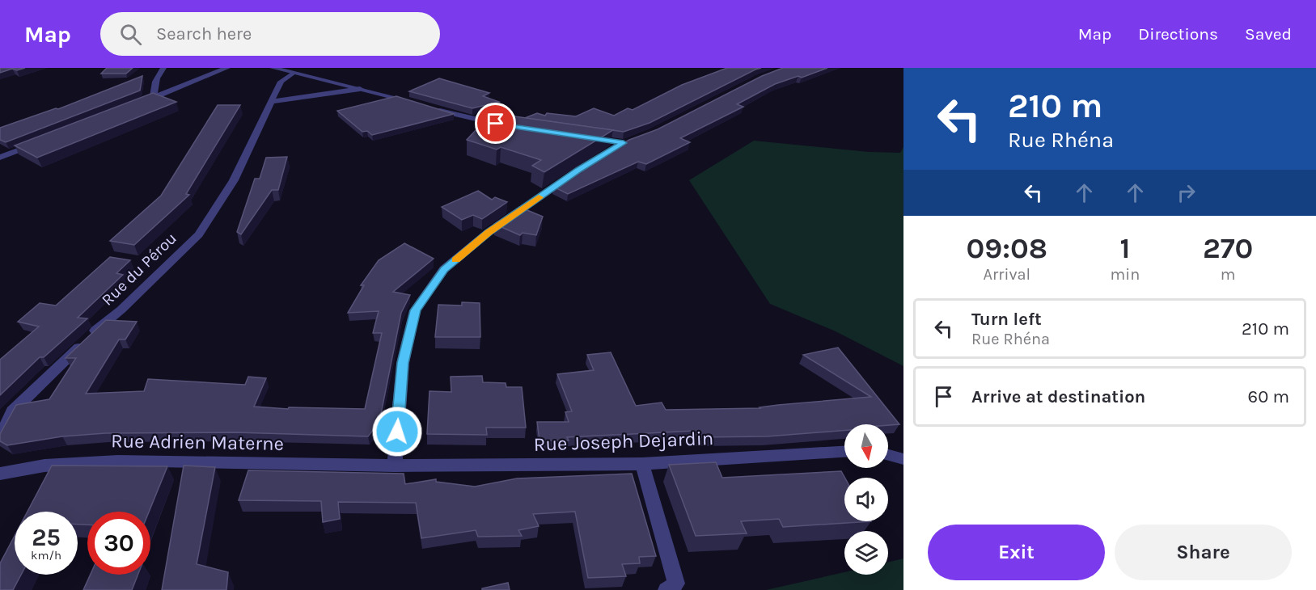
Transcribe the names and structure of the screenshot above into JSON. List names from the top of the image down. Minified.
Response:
{"streets":{"street":["Rue du Pérou","Rue Joseph Dejardin","Rue Adrien Materne"]},"crossings":[["Rue Joseph Dejardin","Rue Adrien Materne"]],"north":"bottom","page":{"header":"Map","search":"Search here","nav":["Map","Directions","Saved"],"turn":["210 m","Rue Rhéna"],"eta":["09:08","Arrival","1","min","270","m"],"list":[{"name":"Turn left","note":"Rue Rhéna","value":"210 m"},{"name":"Arrive at destination","value":"60 m"}],"speed":"25 km/h","limit":"30","buttons":["Exit","Share"]}}
